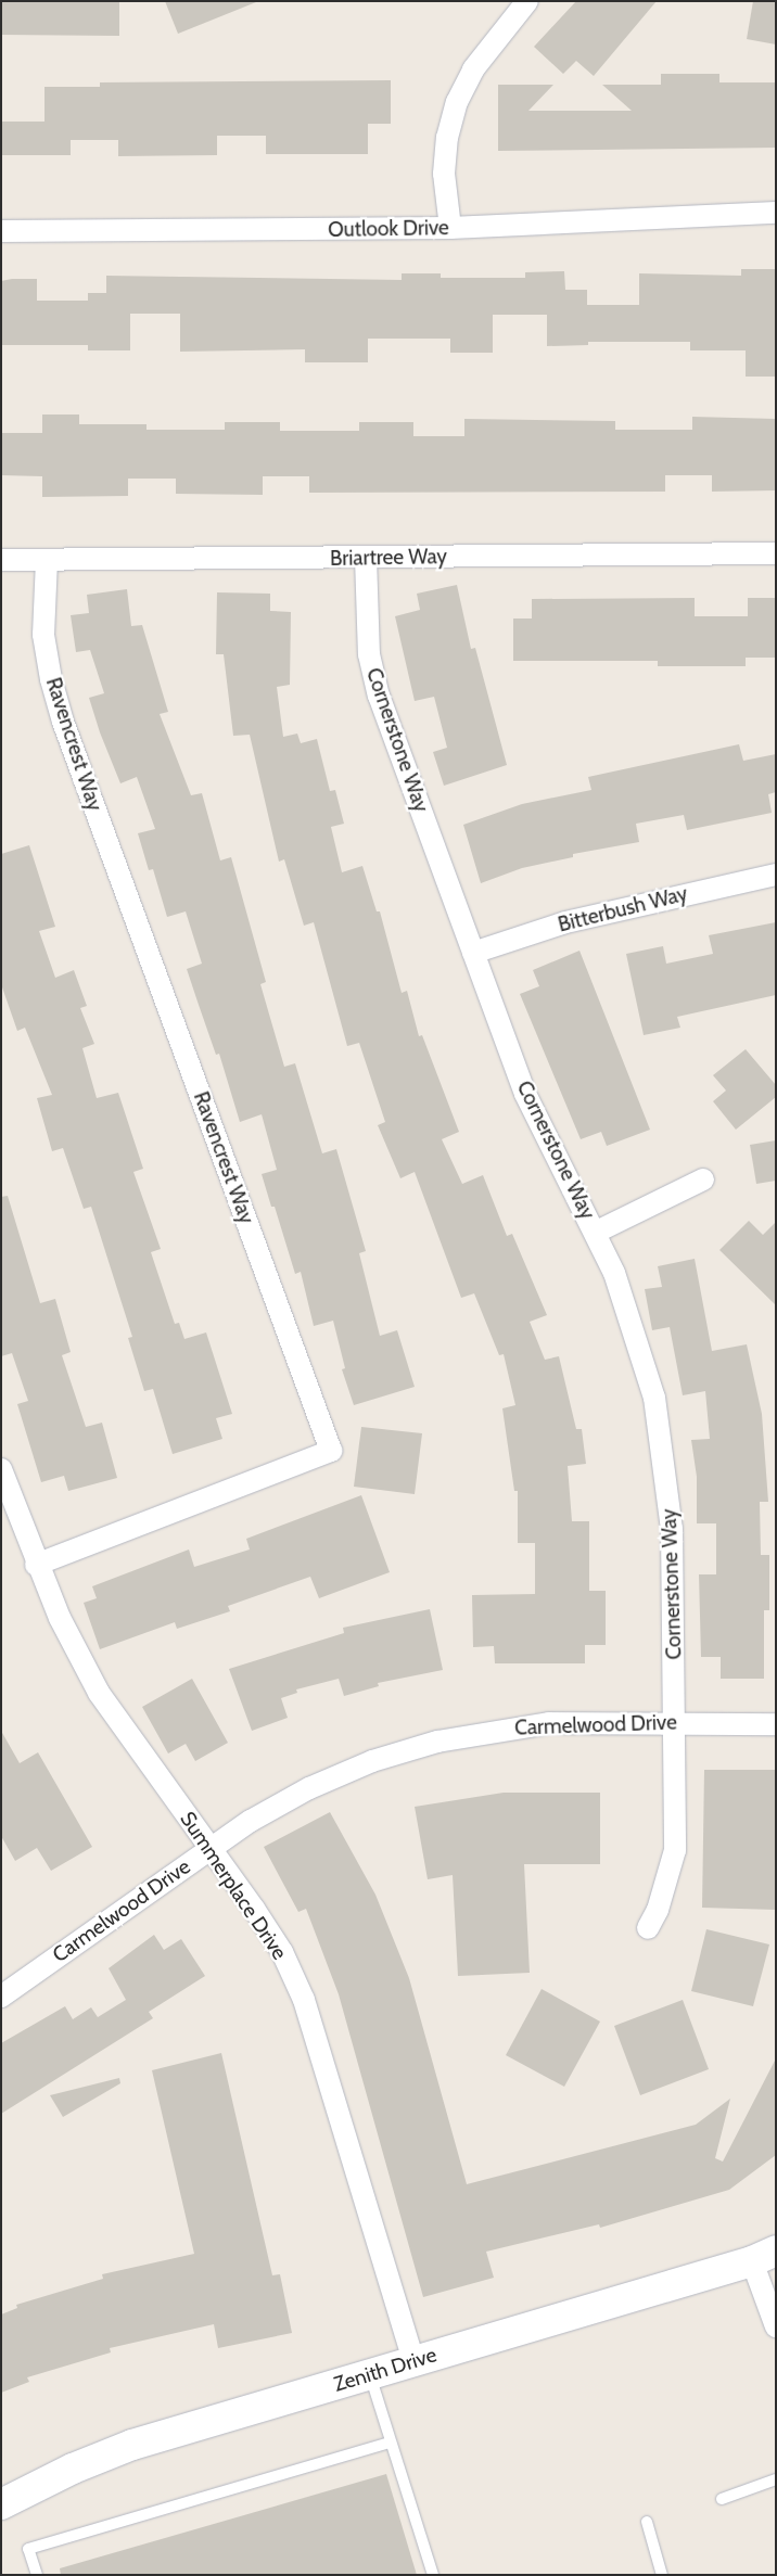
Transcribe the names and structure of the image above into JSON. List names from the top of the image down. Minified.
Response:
{"streets":{"street":["Outlook Drive","Briartree Way","Cornerstone Way","Ravencrest Way","Bitterbush Way","Carmelwood Drive","Summerplace Drive","Zenith Drive"]},"crossings":[["Briartree Way","Cornerstone Way"],["Briartree Way","Ravencrest Way"],["Cornerstone Way","Bitterbush Way"],["Cornerstone Way","Carmelwood Drive"],["Ravencrest Way","Summerplace Drive"],["Carmelwood Drive","Summerplace Drive"],["Summerplace Drive","Zenith Drive"]]}
